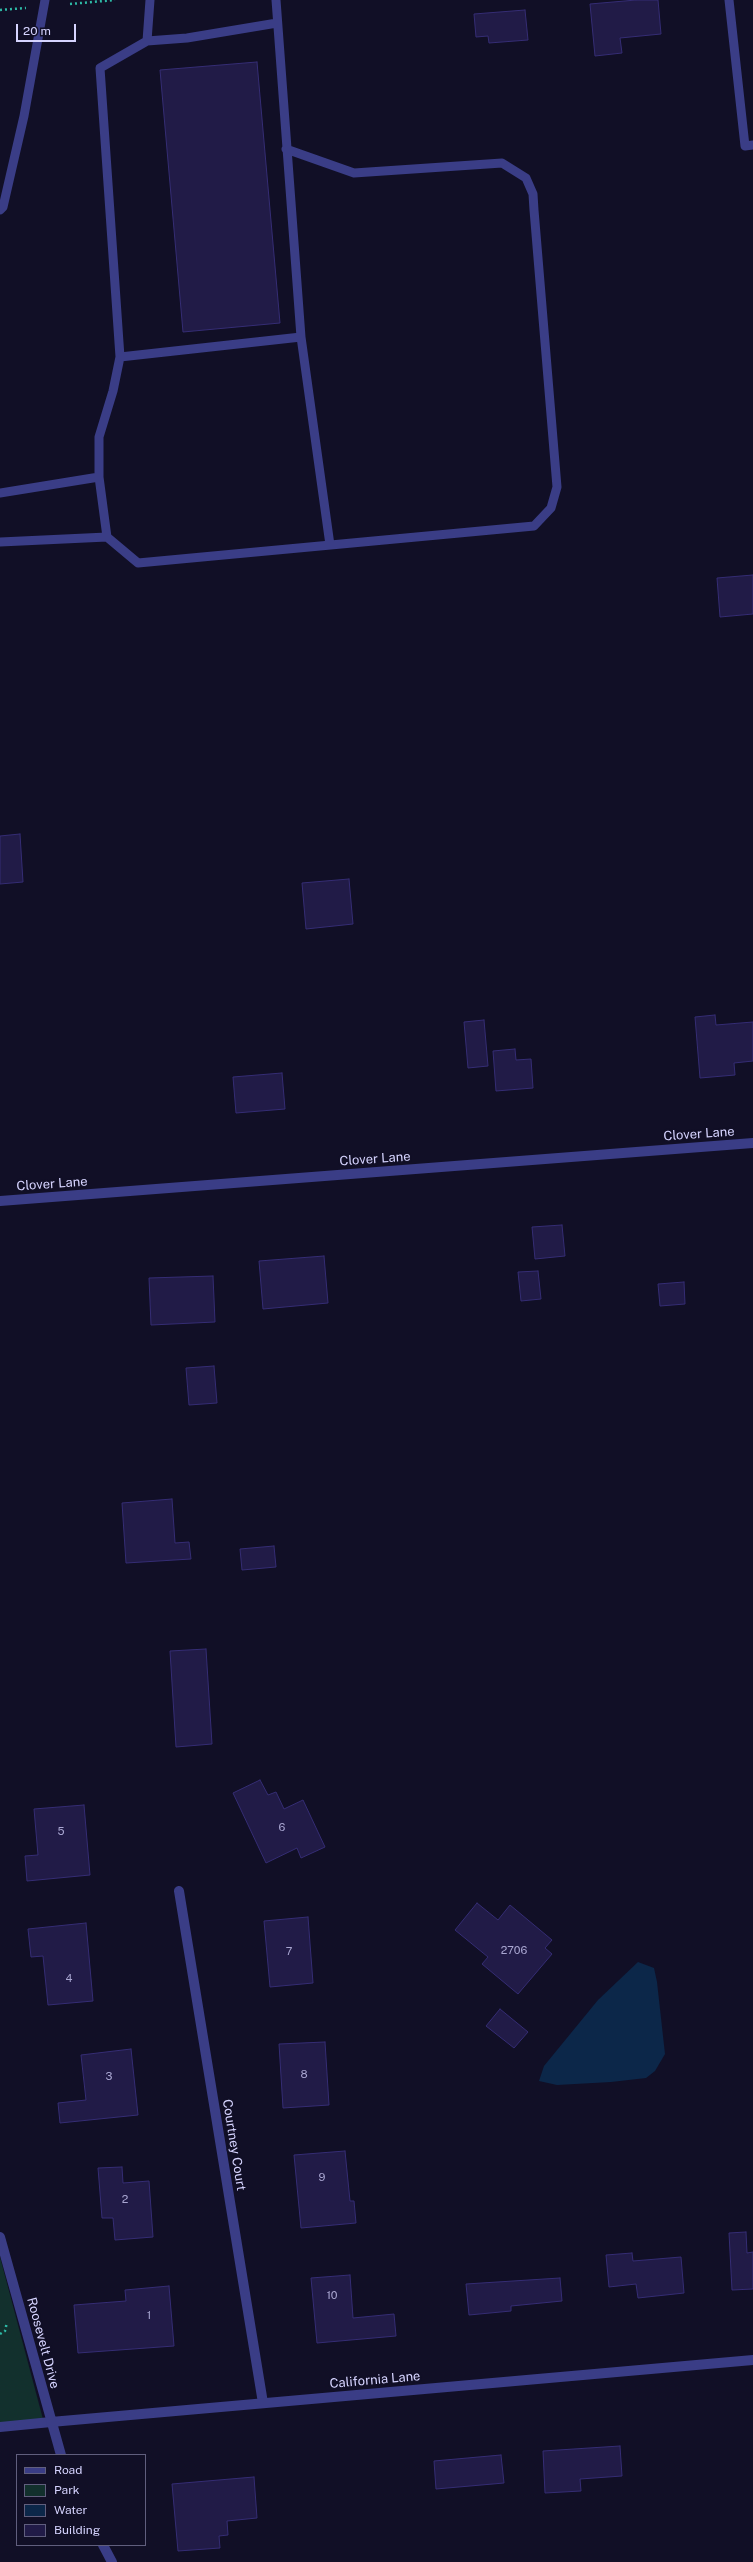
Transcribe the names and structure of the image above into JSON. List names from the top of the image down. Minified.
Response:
{"streets":{"street":["Clover Lane","Courtney Court","Roosevelt Drive","California Lane"]},"crossings":[["Courtney Court","California Lane"],["Roosevelt Drive","California Lane"]],"house_numbers":["6","5","2706","7","4","8","3","9","2","10","1"],"legend":["Road","Park","Water","Building"],"scale_bar":"20 m"}
